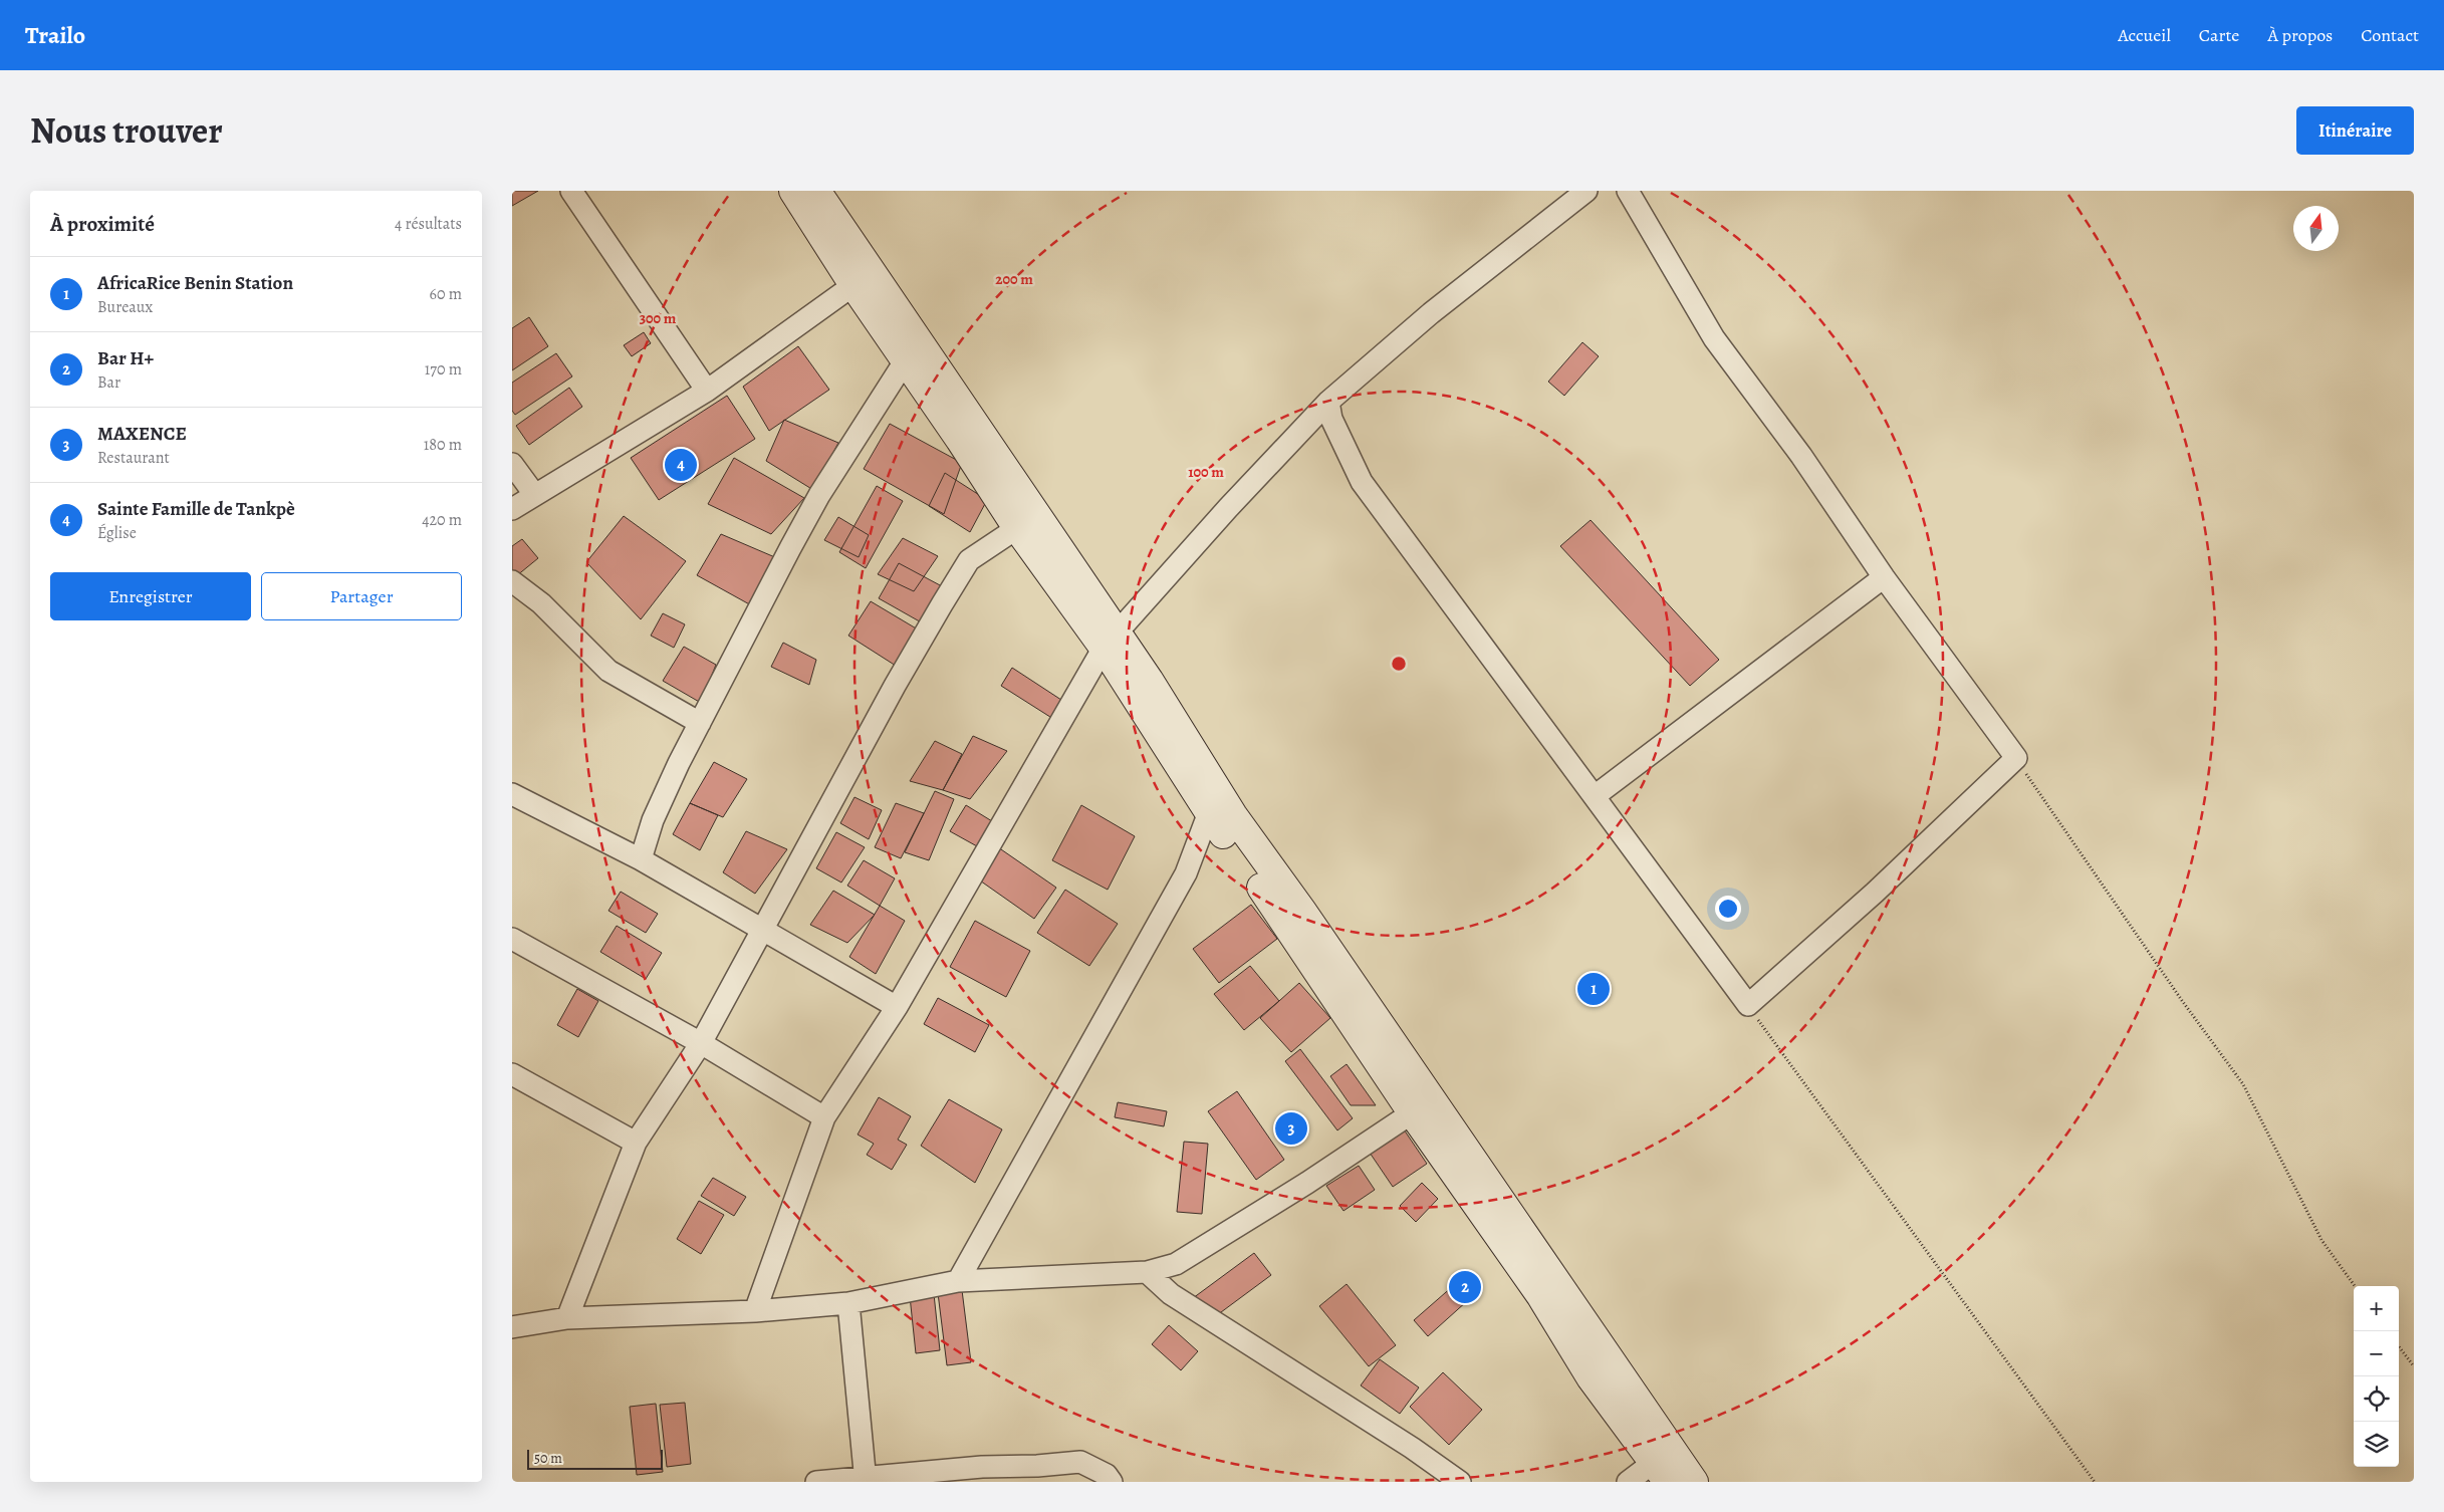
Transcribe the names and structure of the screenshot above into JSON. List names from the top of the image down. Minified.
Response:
{"scale_bar":"50 m","north":"top","page":{"header":"Trailo","nav":["Accueil","Carte","À propos","Contact"],"title":"Nous trouver","buttons":["Itinéraire",["Enregistrer","Partager"]],"heading":["À proximité","4 résultats"],"list":[{"mark":"1","name":"AfricaRice Benin Station","note":"Bureaux","value":"60 m"},{"mark":"2","name":"Bar H+","note":"Bar","value":"170 m"},{"mark":"3","name":"MAXENCE","note":"Restaurant","value":"180 m"},{"mark":"4","name":"Sainte Famille de Tankpè","note":"Église","value":"420 m"}],"pins":["4","1","3","2"],"map_buttons":["+","−"],"scale":"50 m"},"rings":["200 m","300 m","100 m"]}
